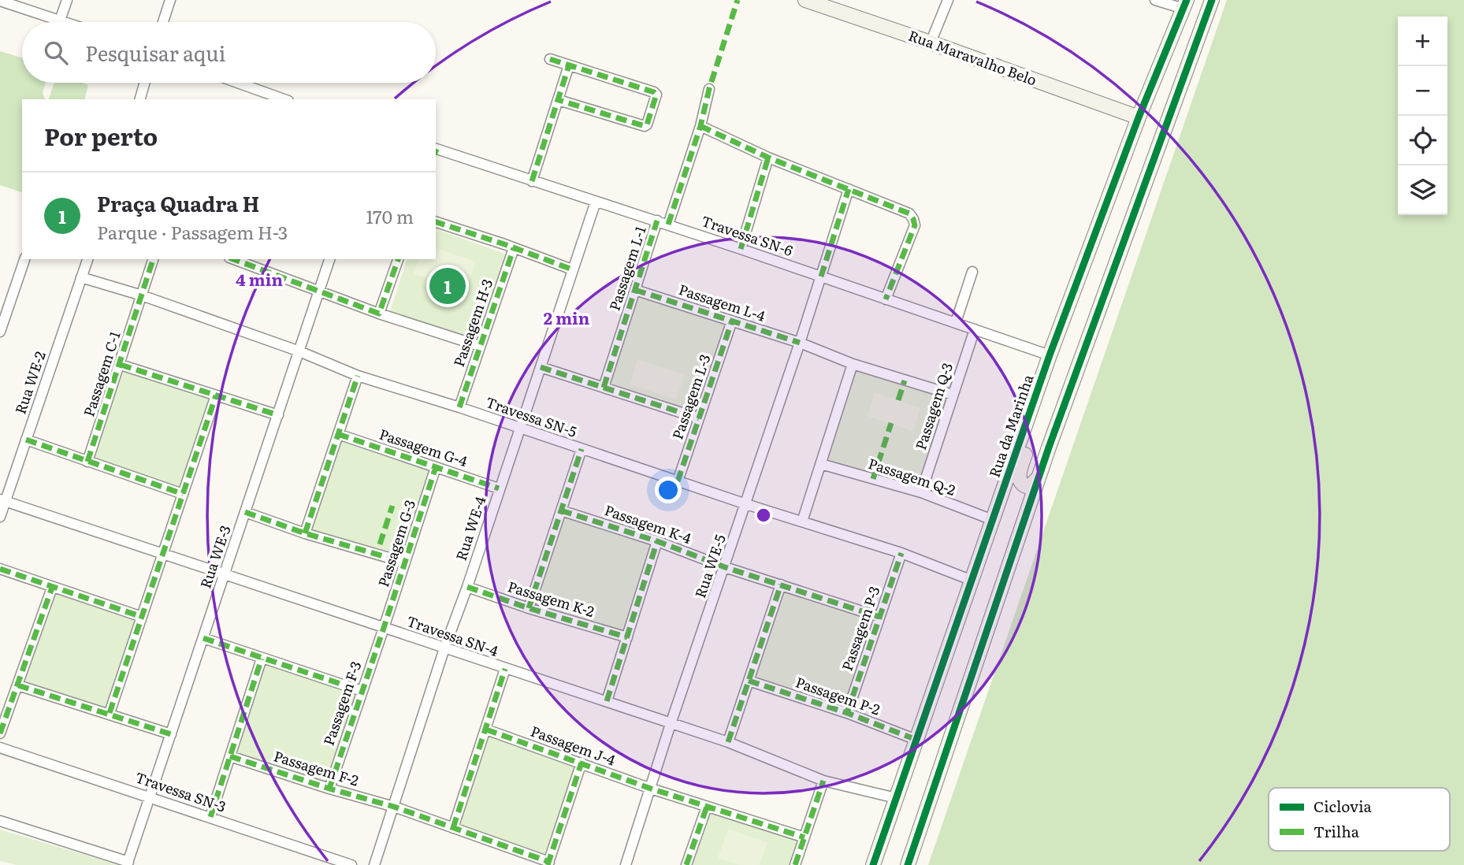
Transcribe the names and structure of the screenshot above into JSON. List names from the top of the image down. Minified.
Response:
{"streets":{"main road":["Rua Maravalho Belo","Rua da Marinha"],"street":["Travessa SN-6","Passagem L-1","Passagem L-4","Passagem H-3","Passagem C-1","Rua WE-2","Passagem L-3","Passagem Q-3","Travessa SN-5","Passagem G-4","Passagem Q-2","Passagem K-4","Rua WE-4","Passagem G-3","Rua WE-3","Rua WE-5","Passagem K-2","Passagem P-3","Travessa SN-4","Passagem P-2","Passagem F-3","Passagem J-4","Passagem F-2","Travessa SN-3"]},"crossings":[["Rua Maravalho Belo","Rua da Marinha"],["Travessa SN-6","Passagem L-1"],["Travessa SN-6","Passagem Q-3"],["Travessa SN-6","Rua da Marinha"],["Travessa SN-6","Rua WE-4"],["Travessa SN-6","Rua WE-5"],["Passagem L-1","Passagem L-4"],["Passagem L-4","Passagem L-3"],["Passagem L-4","Passagem Q-3"],["Passagem L-4","Rua WE-5"],["Passagem H-3","Travessa SN-5"],["Passagem C-1","Travessa SN-5"],["Rua WE-2","Travessa SN-5"],["Rua WE-2","Travessa SN-4"],["Passagem L-3","Travessa SN-5"],["Passagem Q-3","Passagem Q-2"],["Travessa SN-5","Rua da Marinha"],["Travessa SN-5","Rua WE-4"],["Travessa SN-5","Rua WE-3"],["Travessa SN-5","Rua WE-5"],["Travessa SN-5","Passagem P-3"],["Rua da Marinha","Passagem Q-2"],["Rua da Marinha","Travessa SN-4"],["Rua da Marinha","Passagem P-2"],["Passagem G-4","Rua WE-4"],["Passagem G-4","Passagem G-3"],["Passagem K-4","Rua WE-5"],["Passagem K-4","Passagem P-3"],["Rua WE-4","Passagem K-2"],["Rua WE-4","Travessa SN-4"],["Rua WE-4","Passagem F-2"],["Passagem G-3","Travessa SN-4"],["Passagem G-3","Passagem F-3"],["Rua WE-3","Travessa SN-4"],["Rua WE-3","Travessa SN-3"],["Rua WE-5","Travessa SN-4"],["Rua WE-5","Passagem J-4"],["Passagem P-3","Passagem P-2"],["Travessa SN-4","Passagem F-3"],["Passagem F-3","Passagem F-2"]],"legend":["Ciclovia","Trilha"],"page":{"map_buttons":["+","−"],"search":"Pesquisar aqui","heading":"Por perto","list":[{"mark":"1","name":"Praça Quadra H","note":"Parque · Passagem H-3","value":"170 m"}],"pins":"1"},"rings":["4 min","2 min"]}
